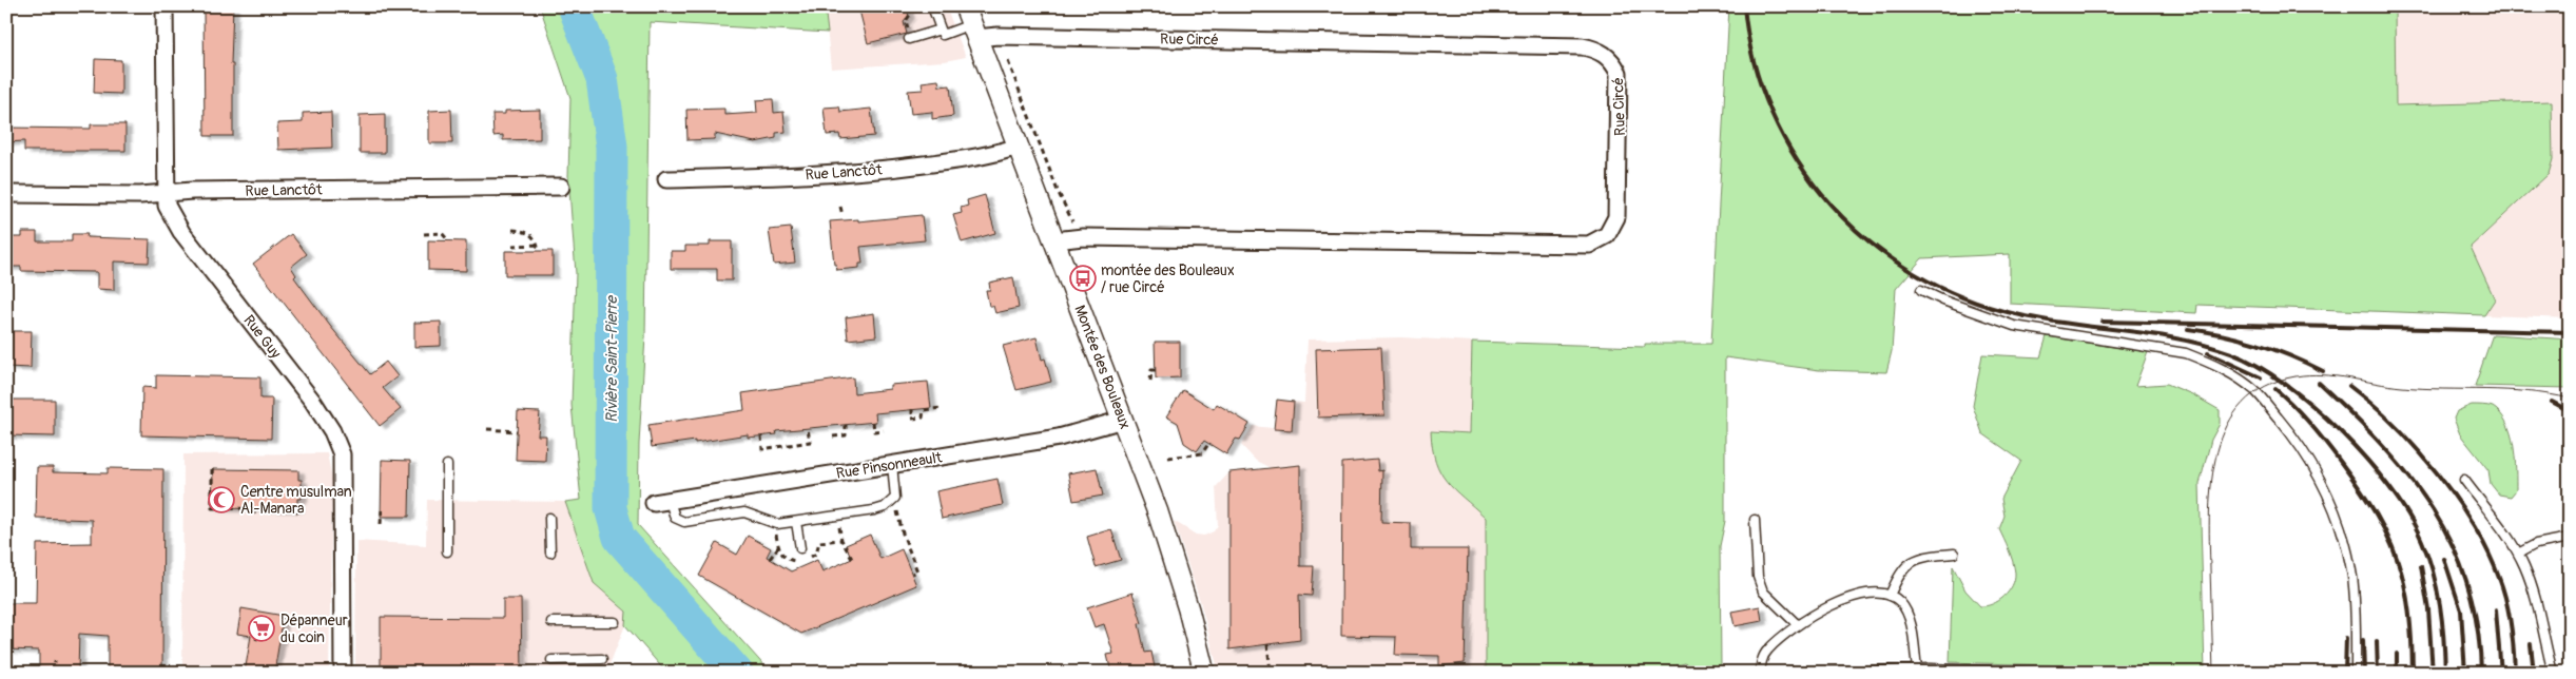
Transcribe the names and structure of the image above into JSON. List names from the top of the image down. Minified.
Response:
{"streets":{"street":["Rue Circé","Rue Lanctôt","Rue Guy","Montée des Bouleaux","Rue Pinsonneault"]},"crossings":[["Rue Circé","Montée des Bouleaux"],["Rue Lanctôt","Rue Guy"],["Rue Lanctôt","Montée des Bouleaux"],["Montée des Bouleaux","Rue Pinsonneault"]],"water":["Rivière Saint-Pierre"],"places":{"bus stop":["montée des Bouleaux / rue Circé"],"mosque":["Centre musulman Al-Manara"],"supermarket":["Dépanneur du coin"]}}
